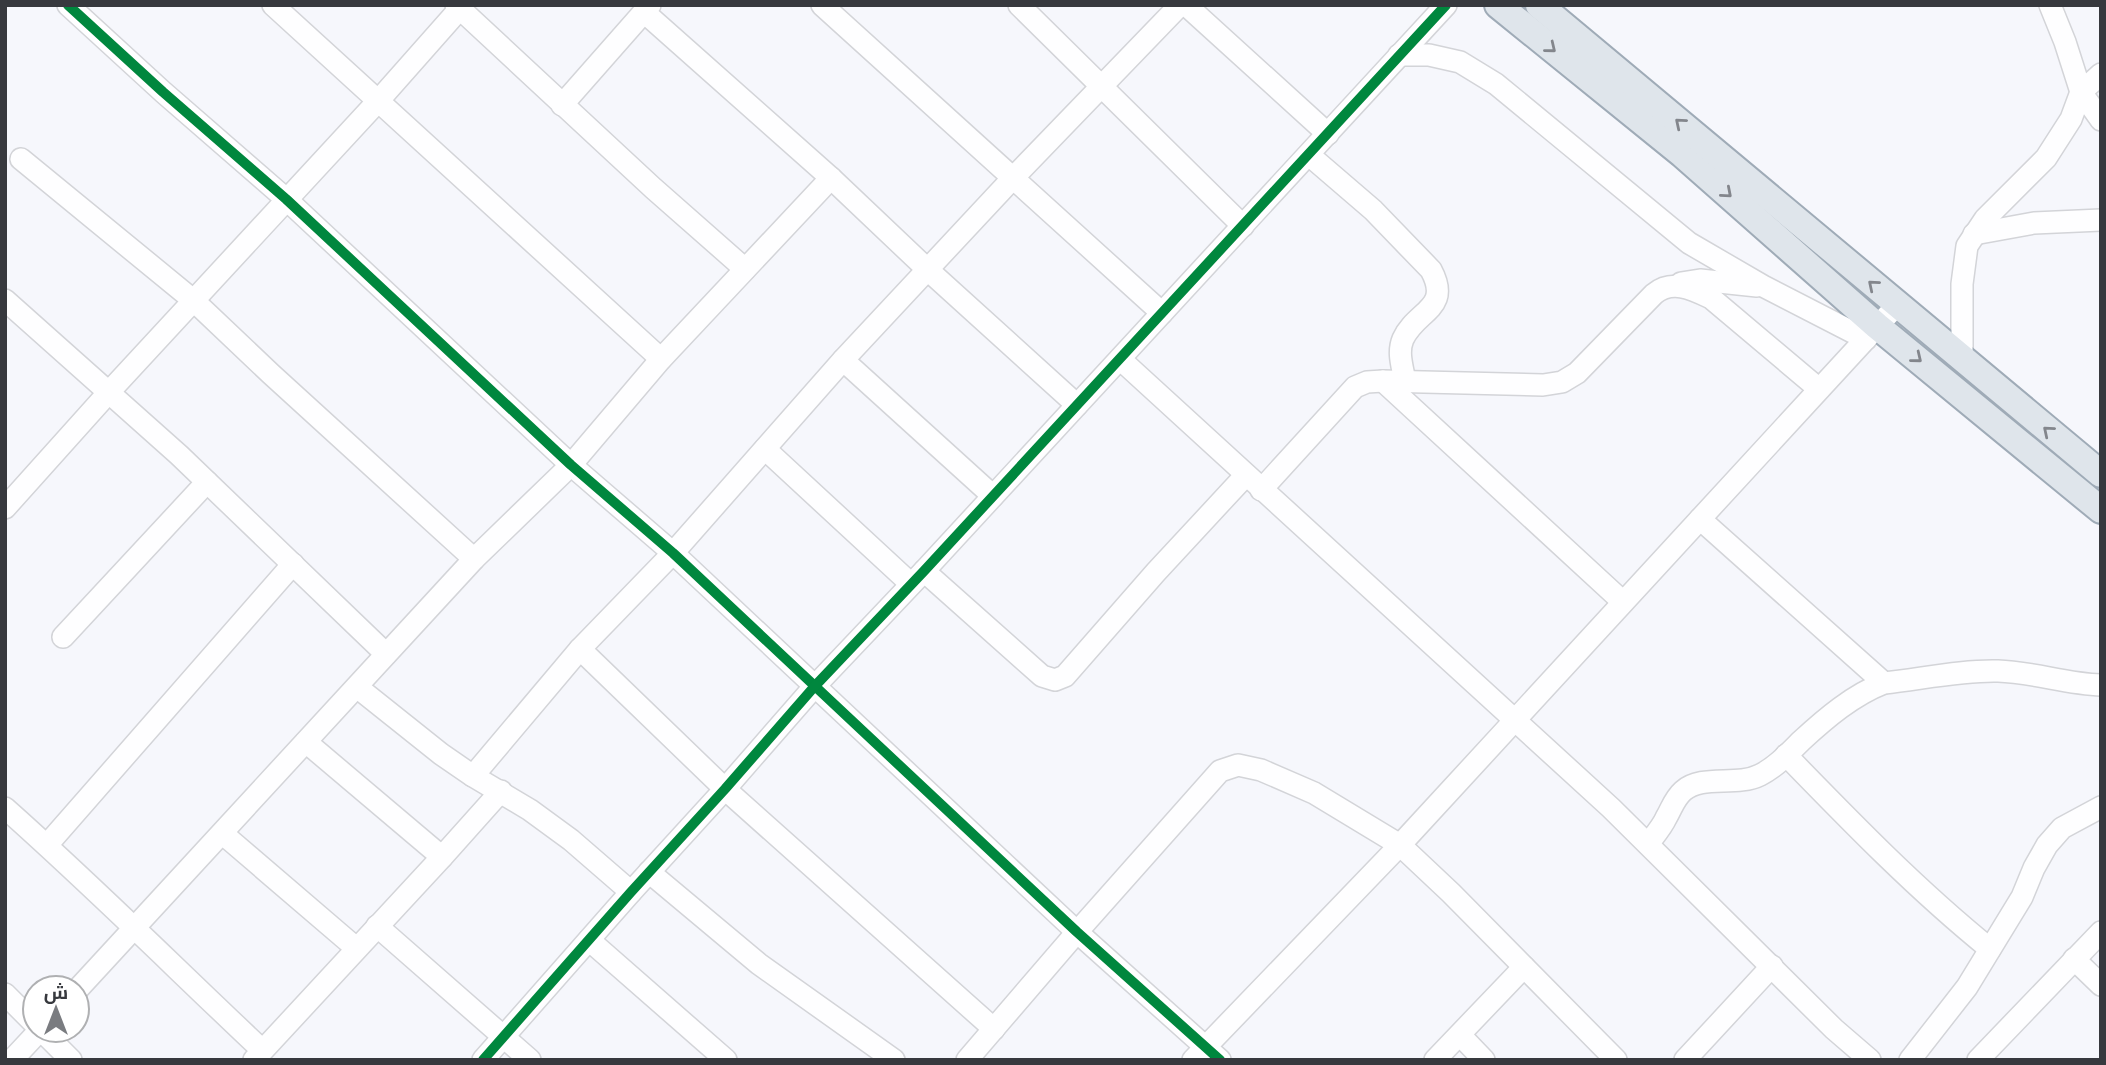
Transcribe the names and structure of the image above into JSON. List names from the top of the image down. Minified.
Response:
{"north":"top"}
